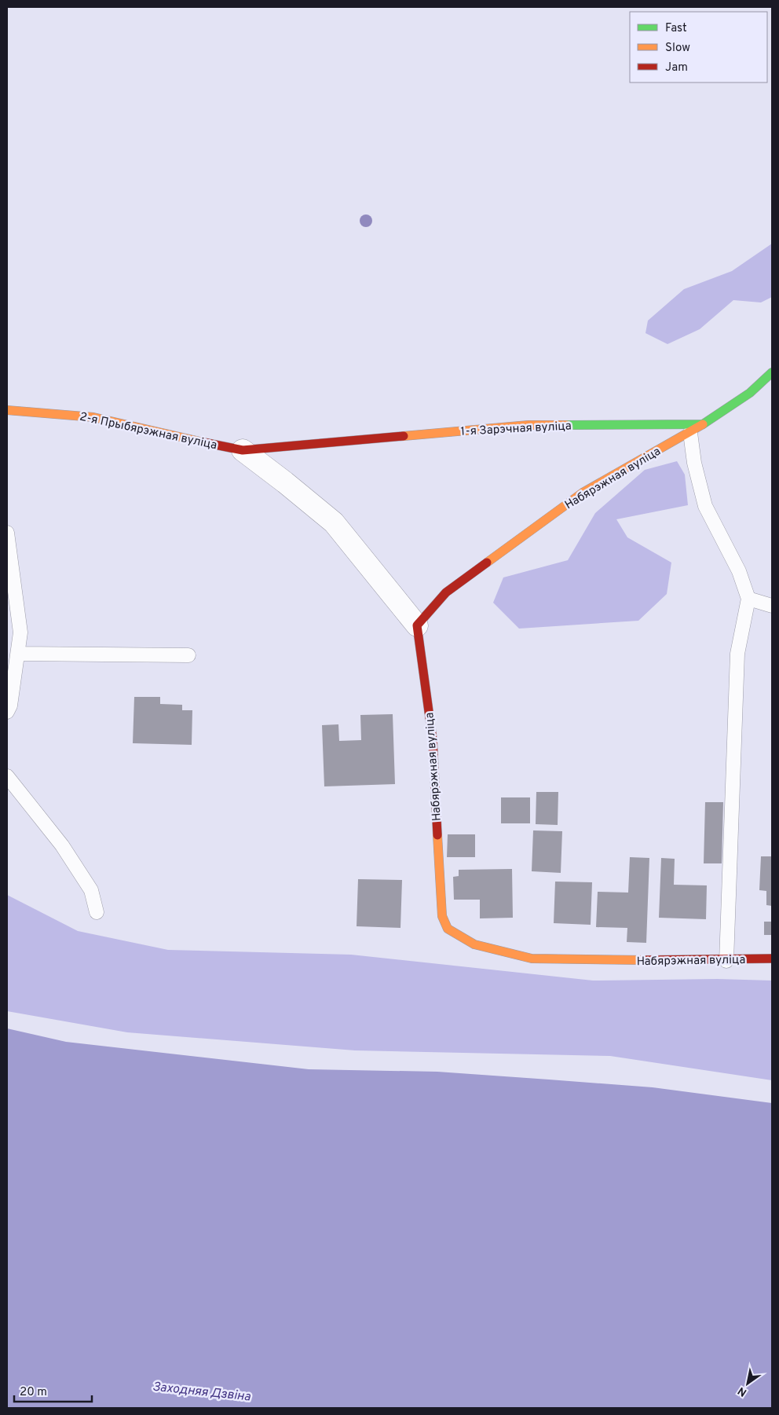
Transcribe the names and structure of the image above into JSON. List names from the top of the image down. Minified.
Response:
{"streets":{"street":["1-я Зарэчная вуліца","2-я Прыбярэжная вуліца","Набярэжная вуліца"]},"crossings":[["1-я Зарэчная вуліца","2-я Прыбярэжная вуліца"],["1-я Зарэчная вуліца","Набярэжная вуліца"]],"water":["Заходняя Дзвіна"],"legend":["Fast","Slow","Jam"],"scale_bar":"20 m","north":"bottom left"}
